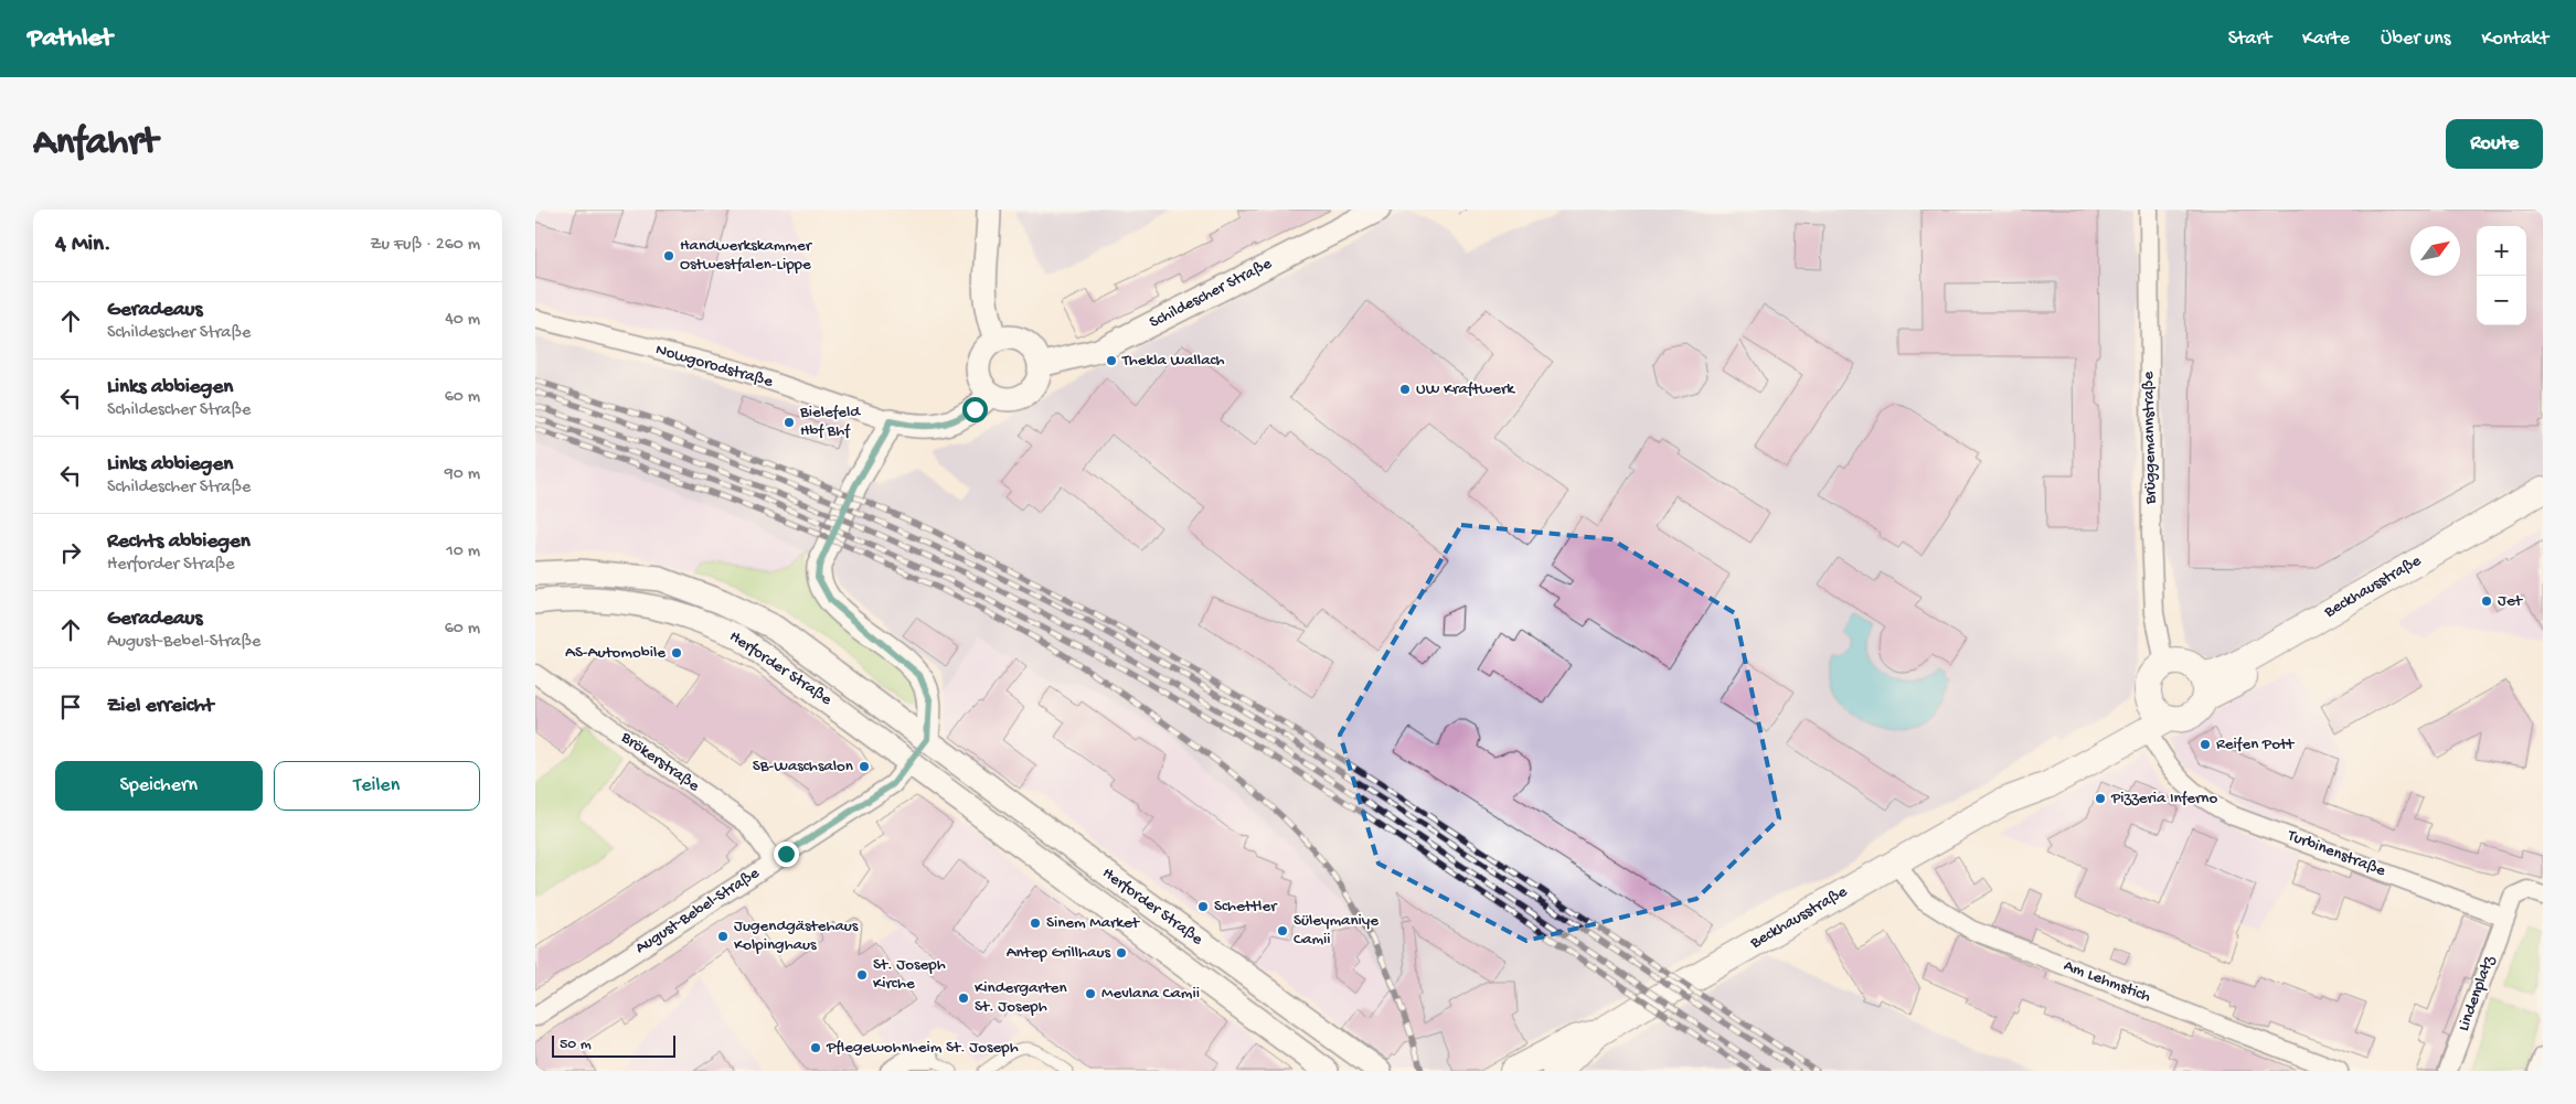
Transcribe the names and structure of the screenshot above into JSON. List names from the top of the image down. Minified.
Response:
{"streets":{"main road":["Beckhausstraße"],"street":["Schildescher Straße","Nowgorodstraße","Brüggemannstraße","Herforder Straße","Brökerstraße","Turbinenstraße","August-Bebel-Straße","Am Lehmstich","Lindenplatz"]},"crossings":[["Brüggemannstraße","Beckhausstraße"],["Brüggemannstraße","Turbinenstraße"],["Beckhausstraße","Turbinenstraße"],["Beckhausstraße","Am Lehmstich"],["Herforder Straße","August-Bebel-Straße"],["Brökerstraße","August-Bebel-Straße"],["Turbinenstraße","Lindenplatz"]],"places":["Handwerkskammer Ostwestfalen-Lippe","Thekla Wallach","UW Kraftwerk","Bielefeld Hbf Bhf","Jet","AS-Automobile","Reifen Pott","SB-Waschsalon","Pizzeria Inferno","Schettler","Sinem Market","Süleymaniye Camii","Jugendgästehaus Kolpinghaus","Antep Grillhaus","St. Joseph Kirche","Mevlana Camii","Kindergarten St. Joseph","Pflegewohnheim St. Joseph"],"scale_bar":"50 m","north":"top right","page":{"header":"Pathlet","nav":["Start","Karte","Über uns","Kontakt"],"buttons":["Route",["Speichern","Teilen"]],"title":"Anfahrt","heading":["4 Min.","Zu Fuß · 260 m"],"map_buttons":["+","−"],"list":[["Geradeaus","Schildescher Straße","40 m"],["Links abbiegen","Schildescher Straße","60 m"],["Links abbiegen","Schildescher Straße","90 m"],["Rechts abbiegen","Herforder Straße","10 m"],["Geradeaus","August-Bebel-Straße","60 m"],"Ziel erreicht"],"scale":"50 m"}}
